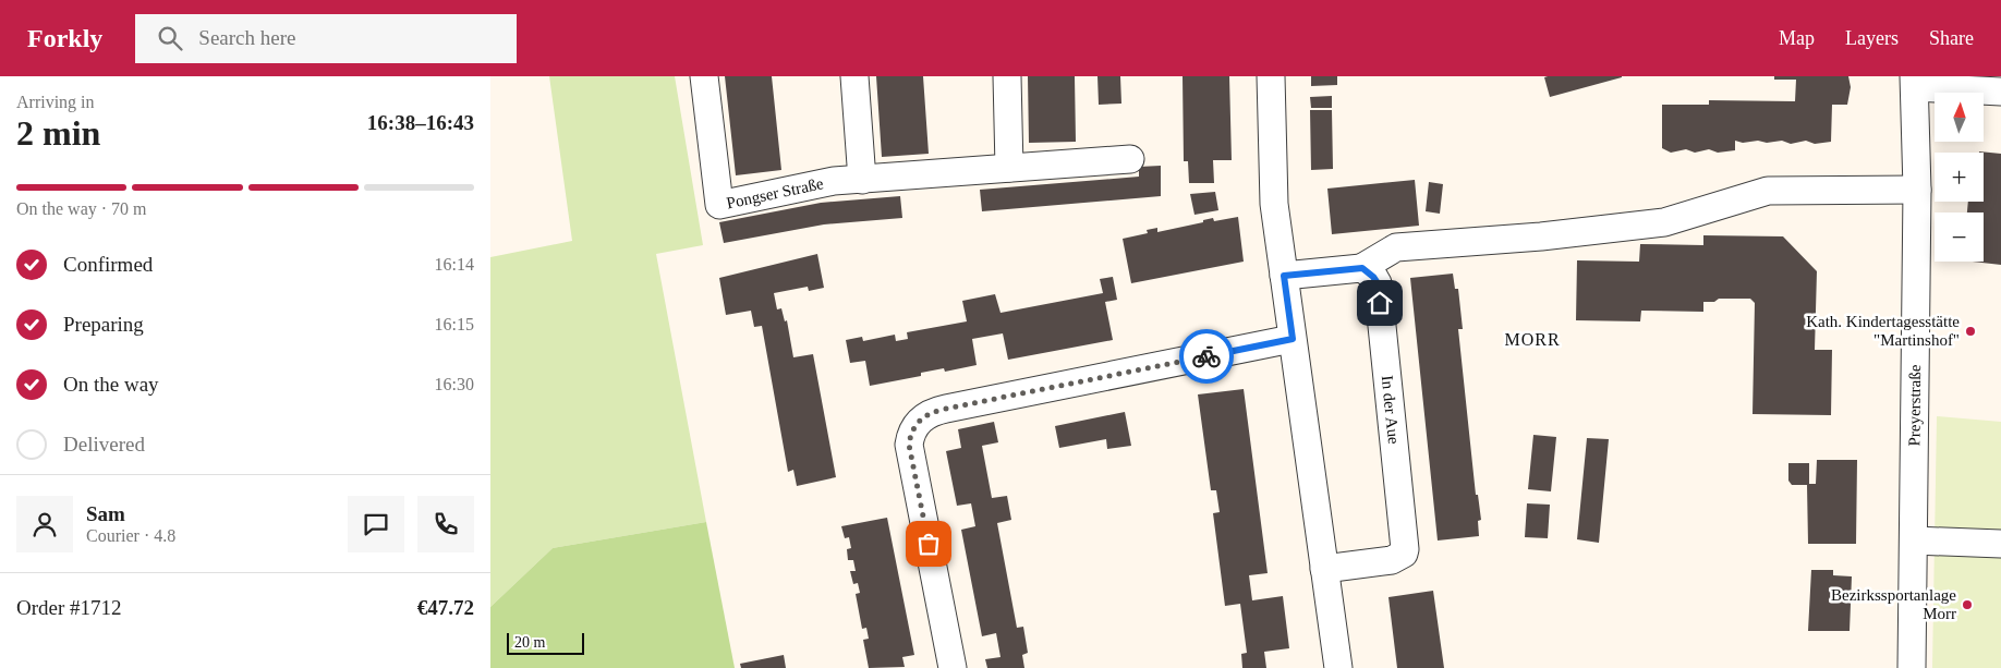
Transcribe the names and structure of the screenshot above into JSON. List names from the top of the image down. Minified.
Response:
{"streets":{"street":["Pongser Straße","Preyerstraße","In der Aue"]},"districts":["MORR"],"places":["Kath. Kindertagesstätte \"Martinshof\"","Bezirkssportanlage Morr"],"scale_bar":"20 m","north":"top","page":{"header":"Forkly","search":"Search here","nav":["Map","Layers","Share"],"heading":["2 min","Arriving in","16:38–16:43"],"panel":["Sam","Courier · 4.8","Order #1712","€47.72"],"map_buttons":["+","−"],"bar":"On the way · 70 m","list":[["Confirmed","16:14"],["Preparing","16:15"],["On the way","16:30"],"Delivered"],"scale":"20 m"}}
